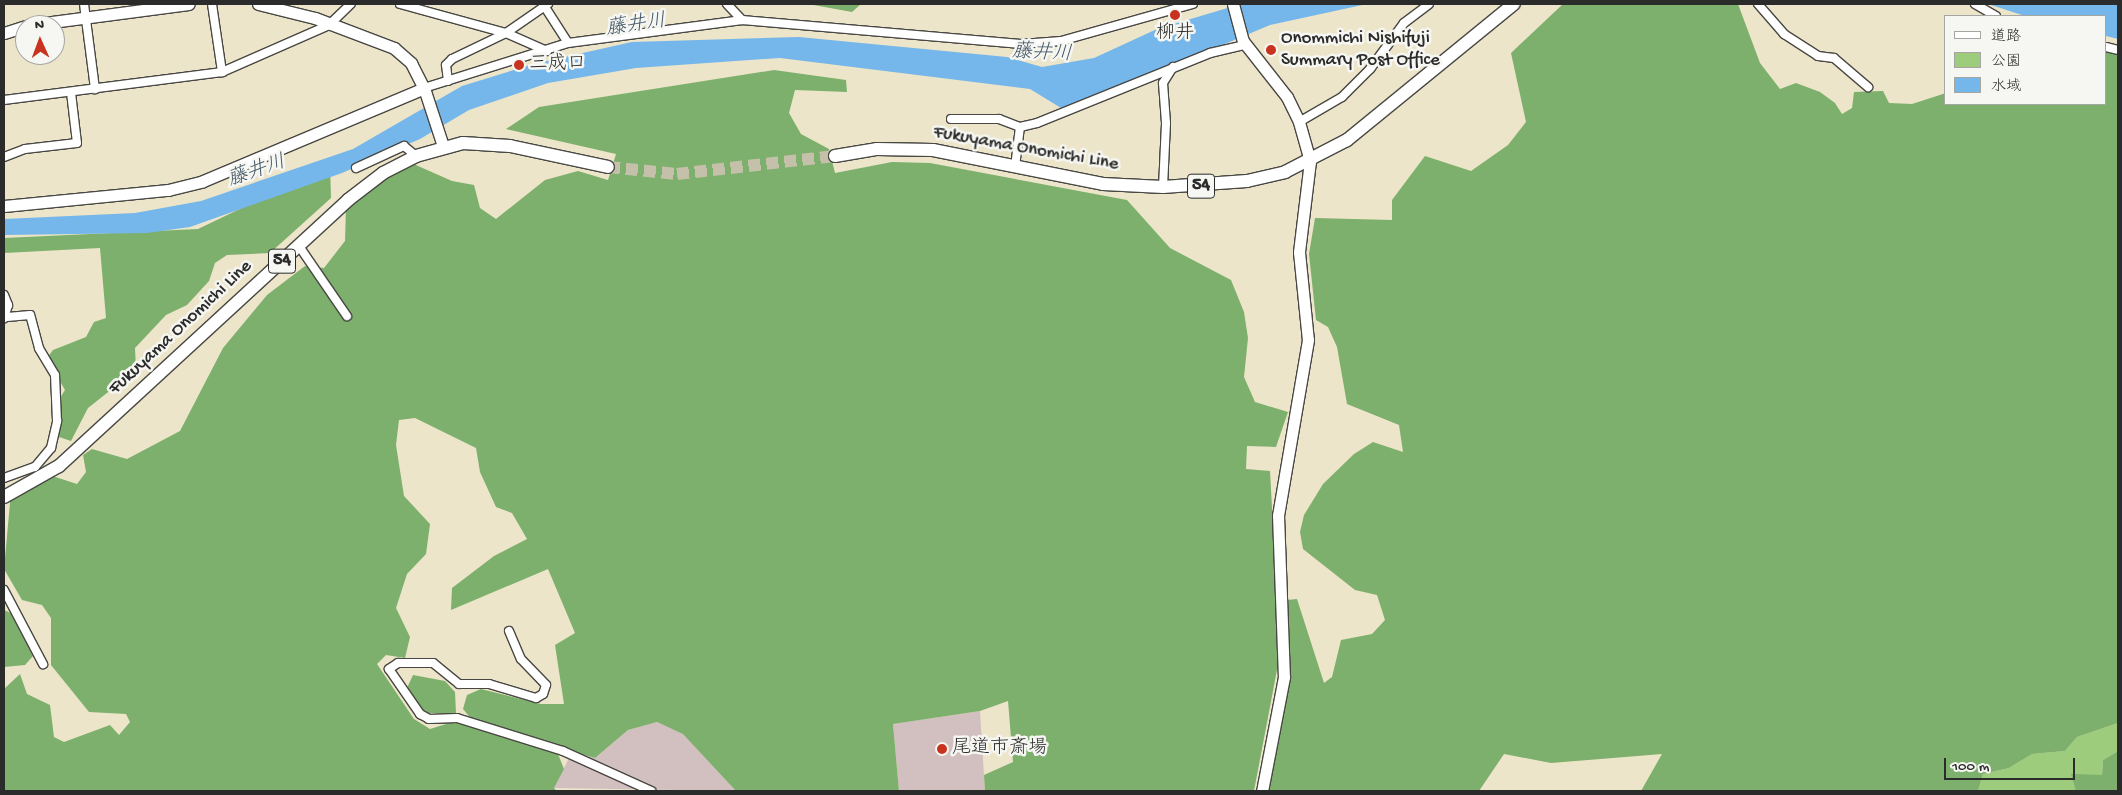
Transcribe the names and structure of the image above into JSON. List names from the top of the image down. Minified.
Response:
{"streets":{"main road":["Fukuyama Onomichi Line","54"]},"water":["藤井川"],"places":["柳井","Onommichi Nishifuji Summary Post Office","三成口","尾道市斎場"],"legend":["道路","公園","水域"],"scale_bar":"100 m","north":"top"}
